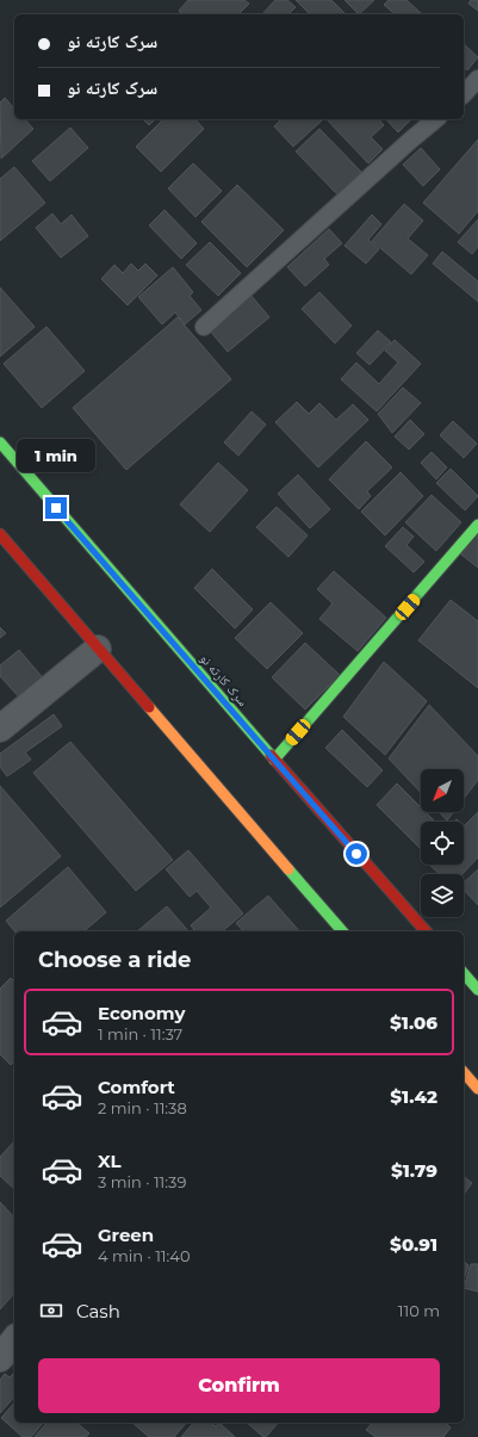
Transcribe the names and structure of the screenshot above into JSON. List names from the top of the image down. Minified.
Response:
{"streets":{"main road":["سرک کارته نو"]},"north":"bottom left","page":{"banner":["سرک کارته نو","سرک کارته نو"],"bubble":"1 min","heading":"Choose a ride","list":[{"name":"Economy","note":"1 min · 11:37","value":"$1.06"},{"name":"Comfort","note":"2 min · 11:38","value":"$1.42"},{"name":"XL","note":"3 min · 11:39","value":"$1.79"},{"name":"Green","note":"4 min · 11:40","value":"$0.91"}],"pay":["Cash","110 m"],"buttons":"Confirm"}}
